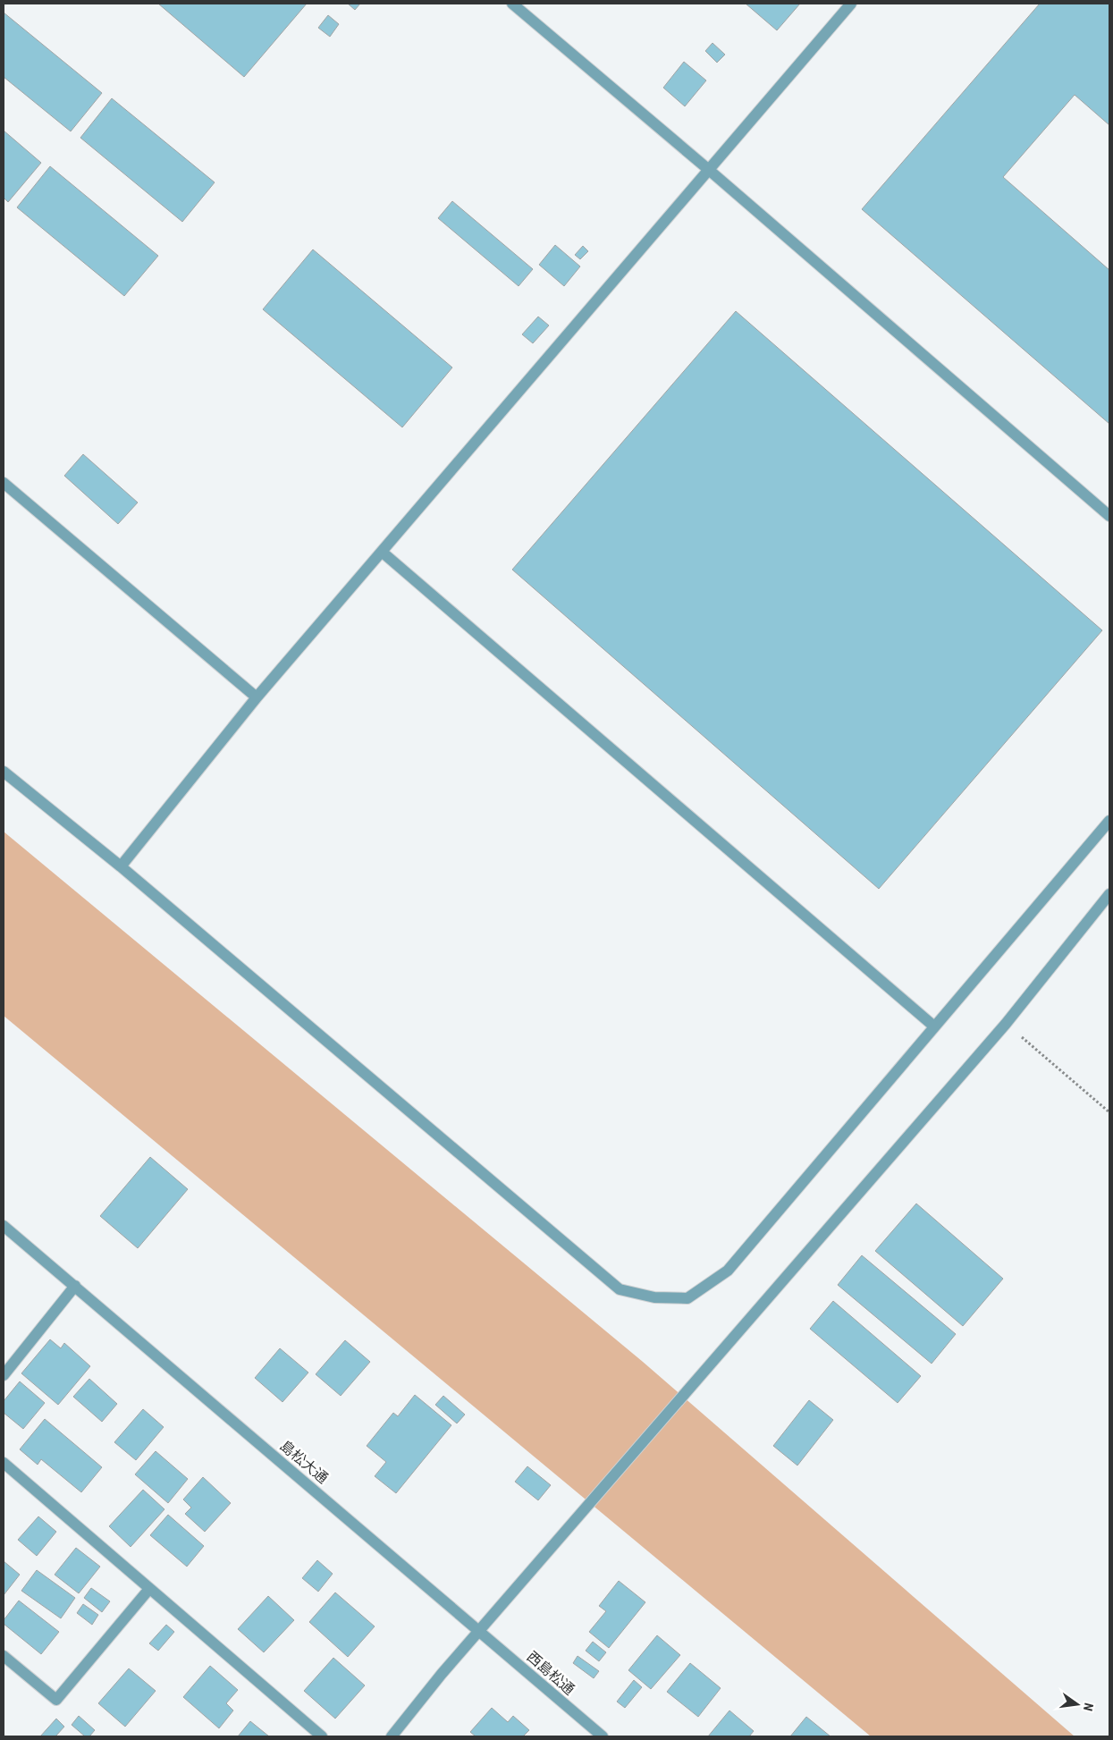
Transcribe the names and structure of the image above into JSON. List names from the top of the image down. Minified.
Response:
{"streets":{"street":["島松大通","西島松通"]},"crossings":[["島松大通","西島松通"]],"north":"right"}
